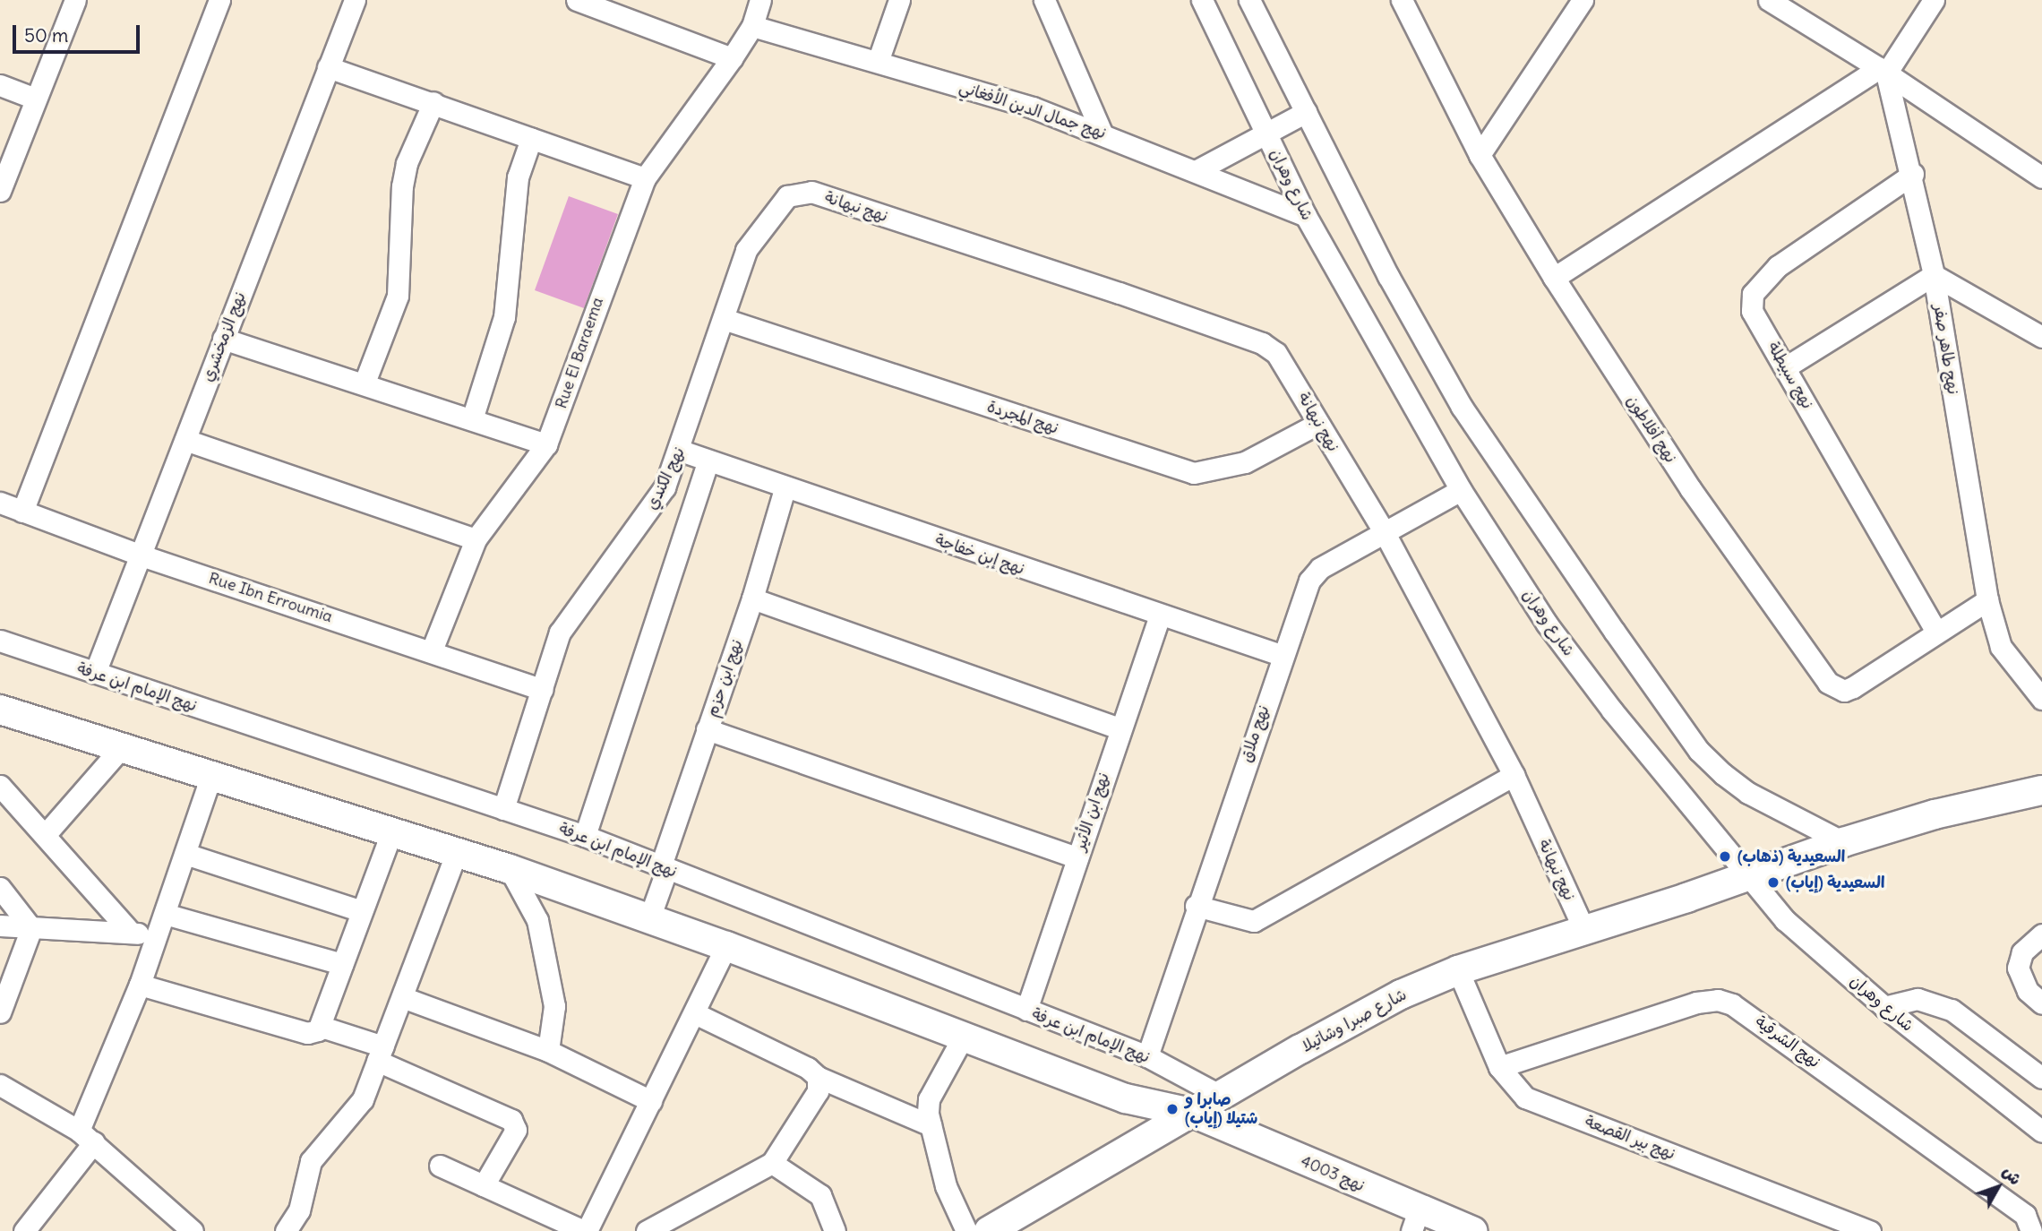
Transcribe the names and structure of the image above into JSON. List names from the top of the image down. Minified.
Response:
{"streets":{"street":["نهج جمال الدين الأفغاني","شارع وهران","نهج نبهانة","نهج الزمخشري","نهج طاهر صفر","Rue El Baraema","نهج سبيطلة","نهج المجردة","نهج أفلاطون","نهج الكندي","نهج إبن خفاجة","Rue Ibn Erroumia","نهج ابن حزم","نهج الإمام ابن عرفة","نهج ملاق","نهج ابن الأثير","شارع صبرا وشاتيلا","نهج الشرقية","نهج بير القصعة","نهج 4003"]},"crossings":[["نهج جمال الدين الأفغاني","شارع وهران"],["نهج جمال الدين الأفغاني","Rue El Baraema"],["شارع وهران","نهج ملاق"],["شارع وهران","شارع صبرا وشاتيلا"],["نهج نبهانة","نهج المجردة"],["نهج نبهانة","نهج الكندي"],["نهج نبهانة","نهج ملاق"],["نهج نبهانة","شارع صبرا وشاتيلا"],["نهج الزمخشري","Rue Ibn Erroumia"],["نهج الزمخشري","نهج الإمام ابن عرفة"],["نهج طاهر صفر","نهج سبيطلة"],["نهج طاهر صفر","نهج أفلاطون"],["Rue El Baraema","Rue Ibn Erroumia"],["نهج سبيطلة","نهج أفلاطون"],["نهج المجردة","نهج الكندي"],["نهج الكندي","نهج إبن خفاجة"],["نهج الكندي","Rue Ibn Erroumia"],["نهج الكندي","نهج الإمام ابن عرفة"],["نهج إبن خفاجة","نهج ابن حزم"],["نهج إبن خفاجة","نهج ملاق"],["نهج إبن خفاجة","نهج ابن الأثير"],["نهج ابن حزم","نهج الإمام ابن عرفة"],["نهج ابن حزم","نهج 4003"],["نهج الإمام ابن عرفة","نهج ملاق"],["نهج الإمام ابن عرفة","نهج ابن الأثير"],["نهج الإمام ابن عرفة","شارع صبرا وشاتيلا"],["شارع صبرا وشاتيلا","نهج بير القصعة"],["شارع صبرا وشاتيلا","نهج 4003"],["نهج الشرقية","نهج بير القصعة"]],"places":["السعيدية (ذهاب)","السعيدية (إياب)","صابرا و شتيلا (إياب)"],"scale_bar":"50 m","north":"top right"}
